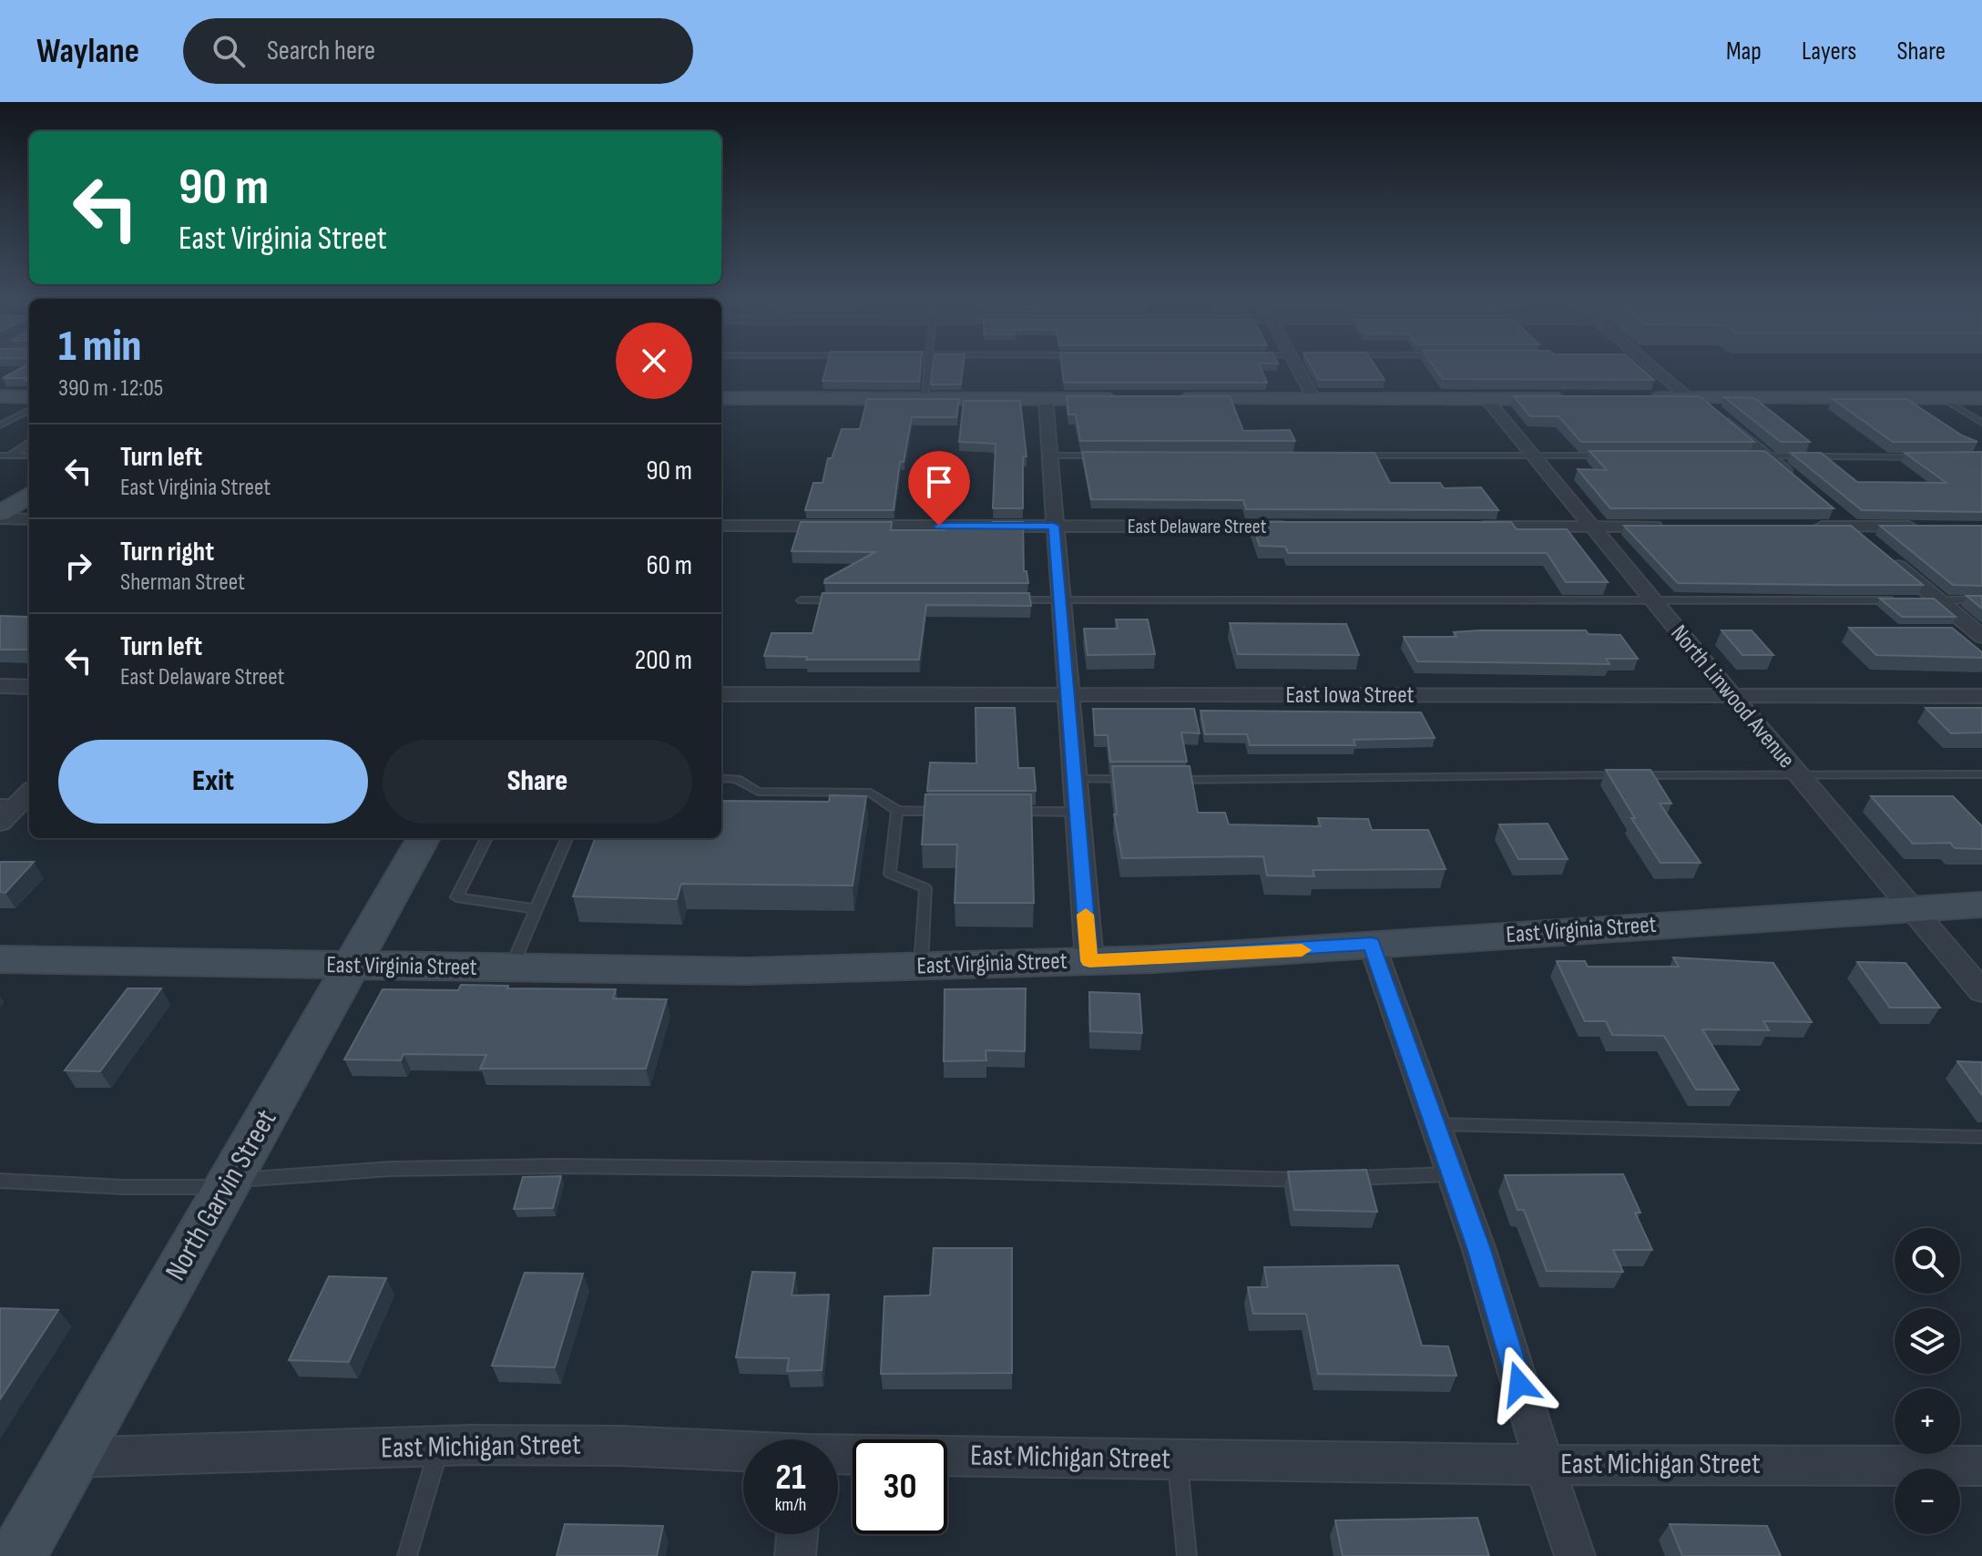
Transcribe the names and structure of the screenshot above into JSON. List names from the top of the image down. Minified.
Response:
{"streets":{"main road":["East Virginia Street","North Garvin Street"],"street":["East Delaware Street","East Iowa Street","North Linwood Avenue","East Michigan Street"]},"crossings":[["East Iowa Street","North Linwood Avenue"],["North Linwood Avenue","East Virginia Street"],["East Virginia Street","North Garvin Street"],["North Garvin Street","East Michigan Street"]],"page":{"header":"Waylane","search":"Search here","nav":["Map","Layers","Share"],"turn":["90 m","East Virginia Street"],"heading":["1 min","390 m · 12:05"],"list":[{"name":"Turn left","note":"East Virginia Street","value":"90 m"},{"name":"Turn right","note":"Sherman Street","value":"60 m"},{"name":"Turn left","note":"East Delaware Street","value":"200 m"}],"buttons":["Exit","Share"],"map_buttons":["+","−"],"speed":"21 km/h","limit":"30"}}
